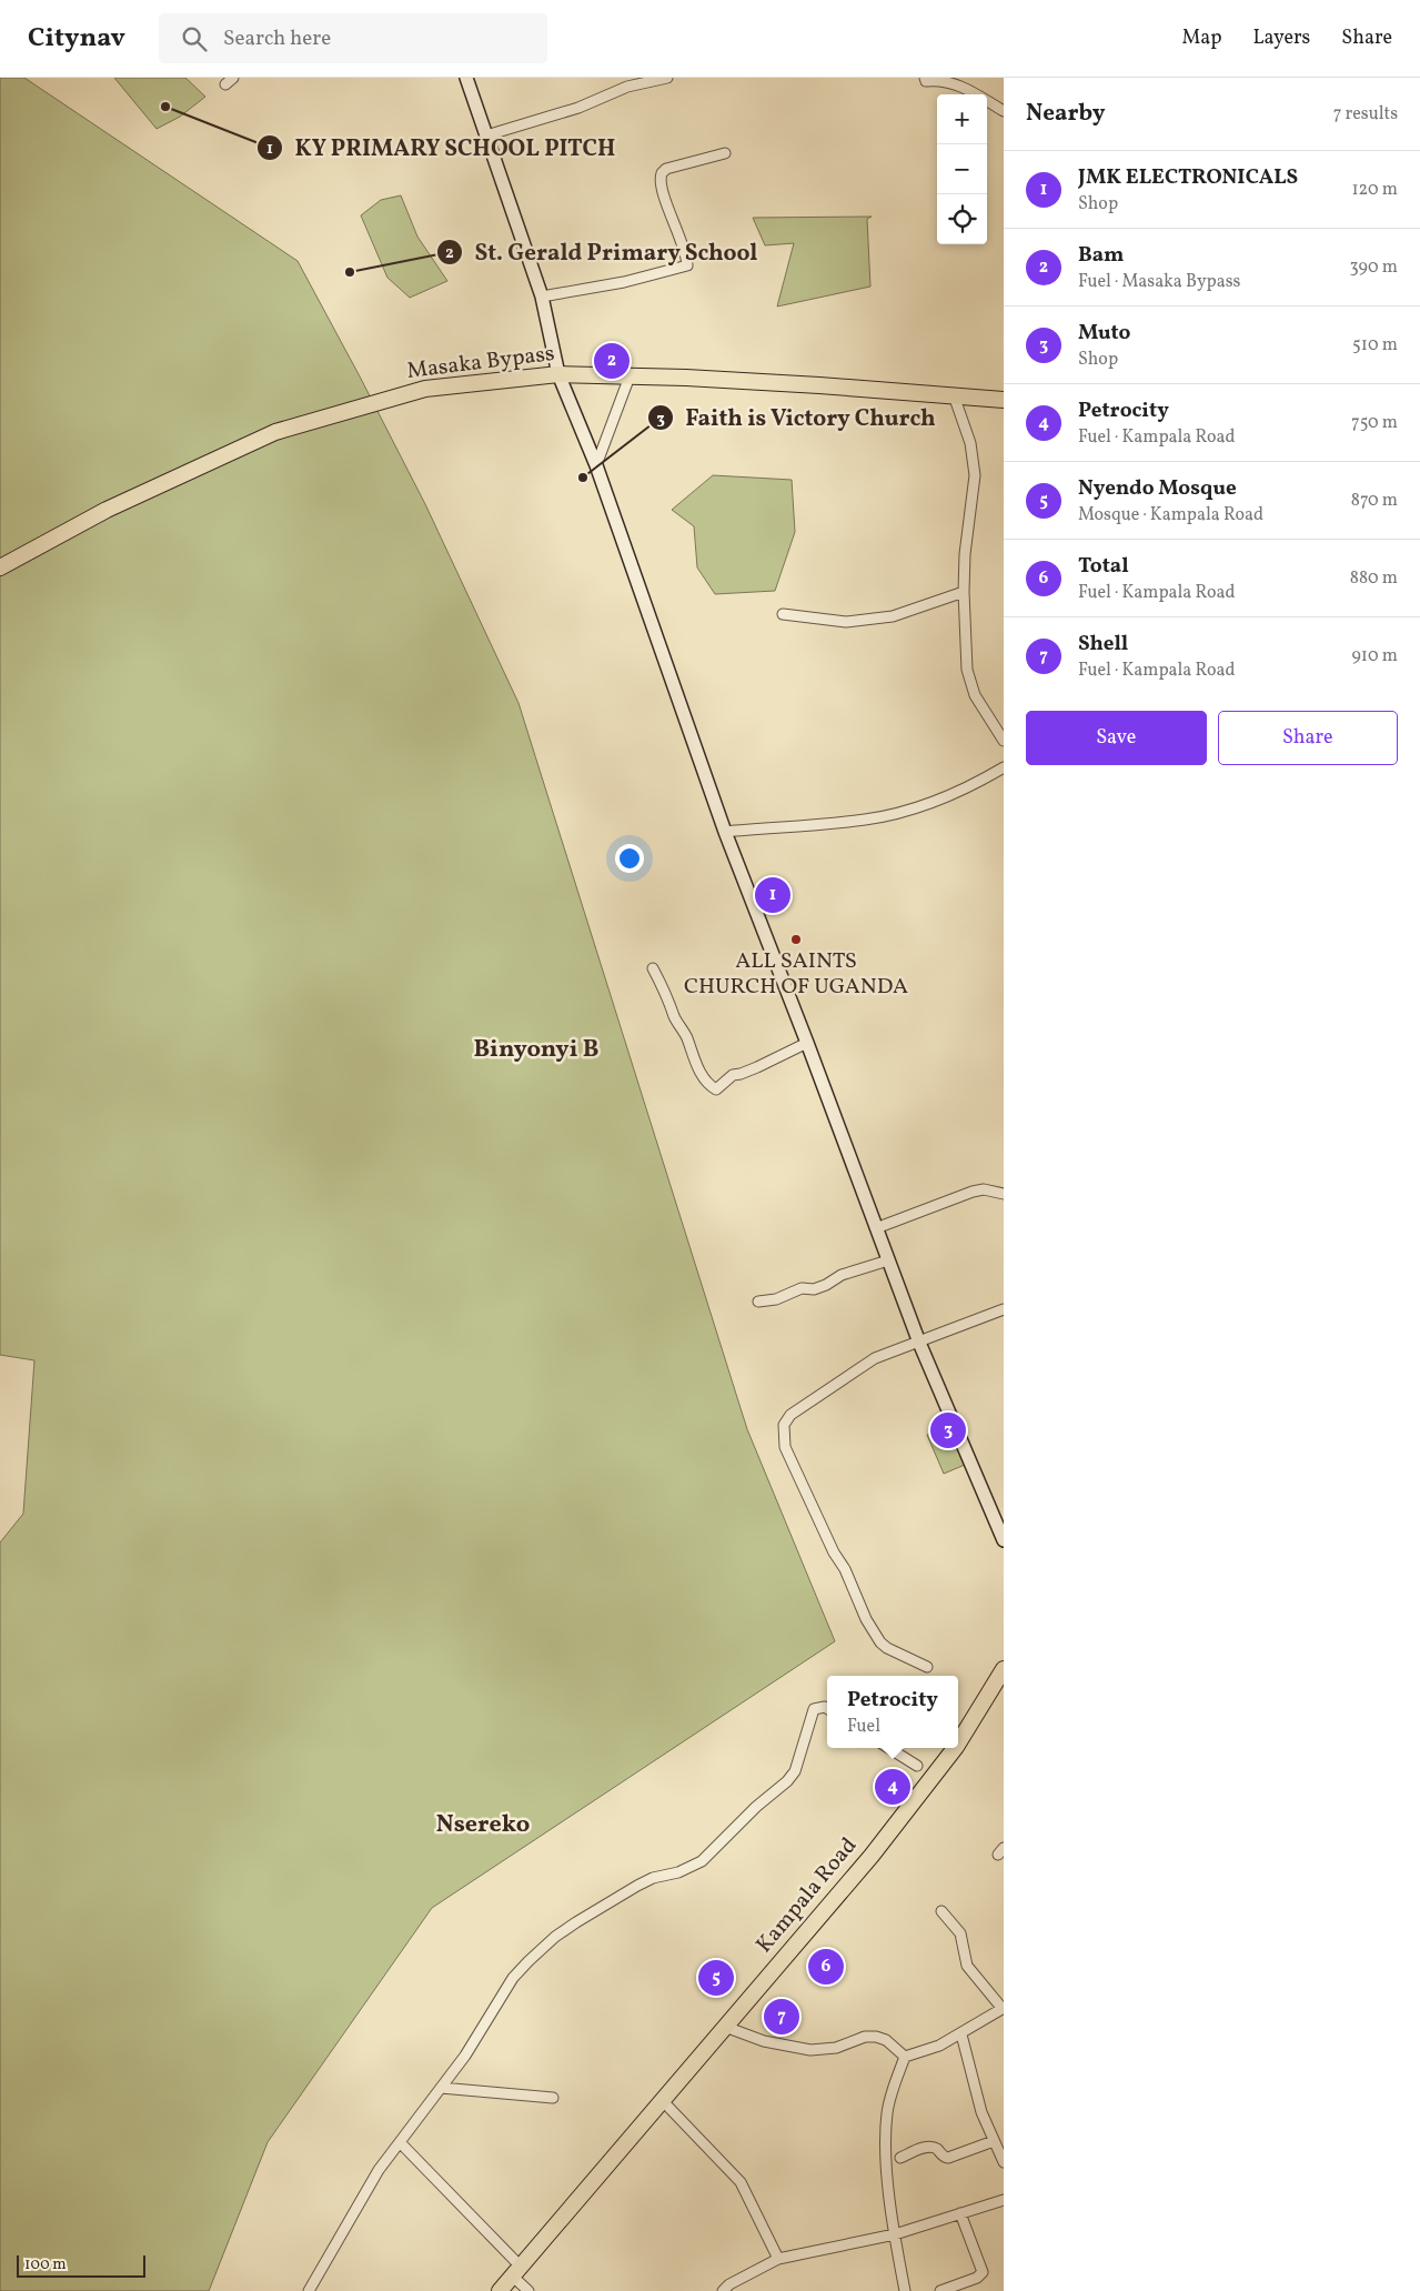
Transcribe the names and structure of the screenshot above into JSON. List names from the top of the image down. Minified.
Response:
{"streets":{"main road":["Masaka Bypass","Kampala Road"]},"districts":["Binyonyi B","Nsereko"],"places":["KY PRIMARY SCHOOL PITCH","St. Gerald Primary School","Faith is Victory Church","ALL SAINTS CHURCH OF UGANDA"],"scale_bar":"100 m","page":{"header":"Citynav","search":"Search here","nav":["Map","Layers","Share"],"heading":["Nearby","7 results"],"map_buttons":["+","−"],"list":[{"mark":"1","name":"JMK ELECTRONICALS","note":"Shop","value":"120 m"},{"mark":"2","name":"Bam","note":"Fuel · Masaka Bypass","value":"390 m"},{"mark":"3","name":"Muto","note":"Shop","value":"510 m"},{"mark":"4","name":"Petrocity","note":"Fuel · Kampala Road","value":"750 m"},{"mark":"5","name":"Nyendo Mosque","note":"Mosque · Kampala Road","value":"870 m"},{"mark":"6","name":"Total","note":"Fuel · Kampala Road","value":"880 m"},{"mark":"7","name":"Shell","note":"Fuel · Kampala Road","value":"910 m"}],"pins":["2","1","3","4","6","5","7"],"buttons":["Save","Share"],"popup":["Petrocity","Fuel"],"scale":"100 m"}}
